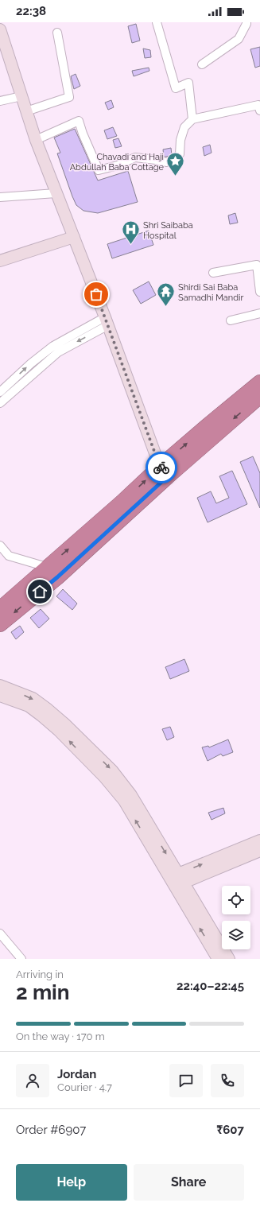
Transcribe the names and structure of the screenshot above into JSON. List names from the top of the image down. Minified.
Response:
{"places":{"place":["Chavadi and Haji Abdullah Baba Cottage"],"hospital":["Shri Saibaba Hospital"],"temple":["Shirdi Sai Baba Samadhi Mandir"]},"page":{"status":"22:38","heading":["2 min","Arriving in","22:40–22:45"],"panel":["Jordan","Courier · 4.7","Order #6907","₹607"],"bar":"On the way · 170 m","buttons":["Help","Share"]}}
